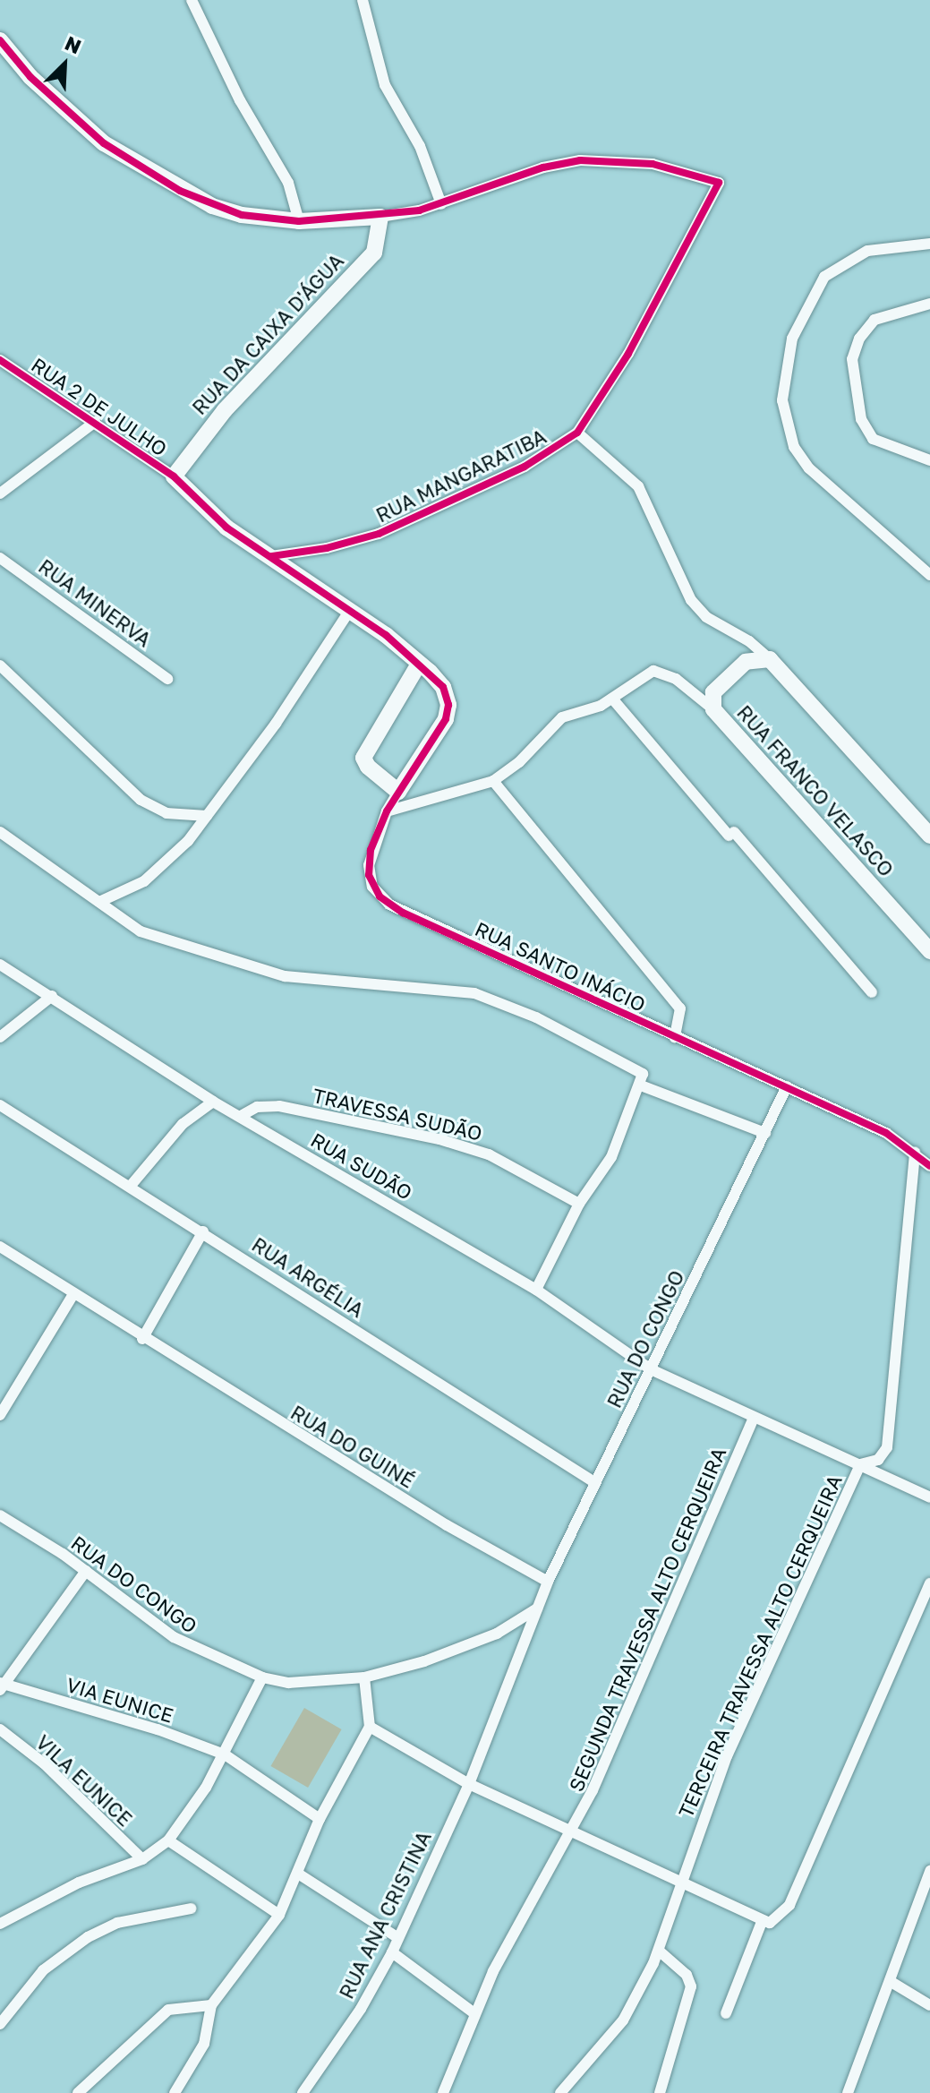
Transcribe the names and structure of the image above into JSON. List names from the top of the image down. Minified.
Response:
{"streets":{"street":["RUA DA CAIXA D'ÁGUA","RUA 2 DE JULHO","RUA MANGARATIBA","RUA MINERVA","RUA FRANCO VELASCO","RUA SANTO INÁCIO","TRAVESSA SUDÃO","RUA SUDÃO","RUA ARGÉLIA","RUA DO CONGO","RUA DO GUINÉ","SEGUNDA TRAVESSA ALTO CERQUEIRA","TERCEIRA TRAVESSA ALTO CERQUEIRA","VIA EUNICE","VILA EUNICE","RUA ANA CRISTINA"]},"crossings":[["RUA DA CAIXA D'ÁGUA","RUA 2 DE JULHO"],["RUA 2 DE JULHO","RUA MANGARATIBA"],["RUA 2 DE JULHO","RUA SANTO INÁCIO"],["RUA SANTO INÁCIO","RUA DO CONGO"],["TRAVESSA SUDÃO","RUA SUDÃO"],["RUA SUDÃO","RUA DO CONGO"],["RUA SUDÃO","SEGUNDA TRAVESSA ALTO CERQUEIRA"],["RUA SUDÃO","TERCEIRA TRAVESSA ALTO CERQUEIRA"],["RUA ARGÉLIA","RUA DO CONGO"],["RUA DO CONGO","RUA DO GUINÉ"],["RUA DO CONGO","RUA ANA CRISTINA"]],"north":"top right"}
